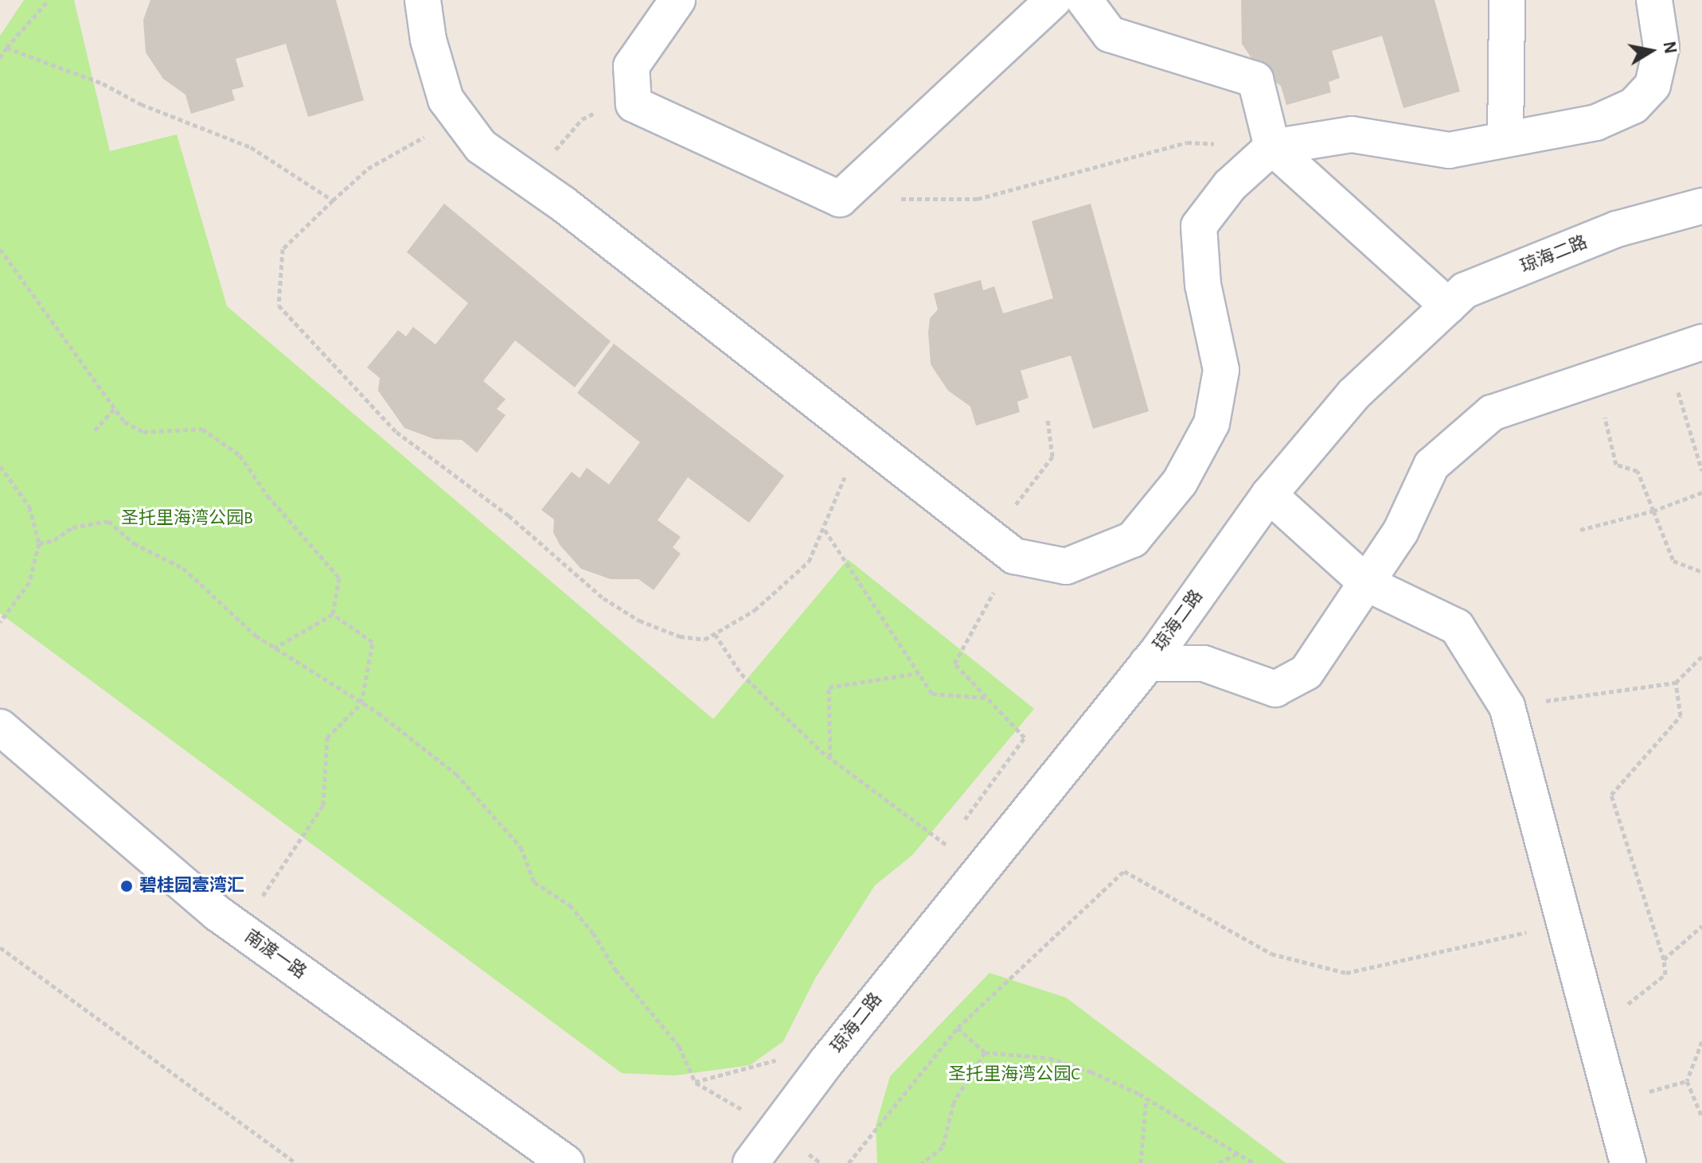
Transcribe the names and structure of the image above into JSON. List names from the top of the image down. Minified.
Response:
{"streets":{"street":["琼海二路","南渡一路"]},"parks":["圣托里海湾公园B","圣托里海湾公园C"],"places":["碧桂园壹湾汇"],"north":"right"}
